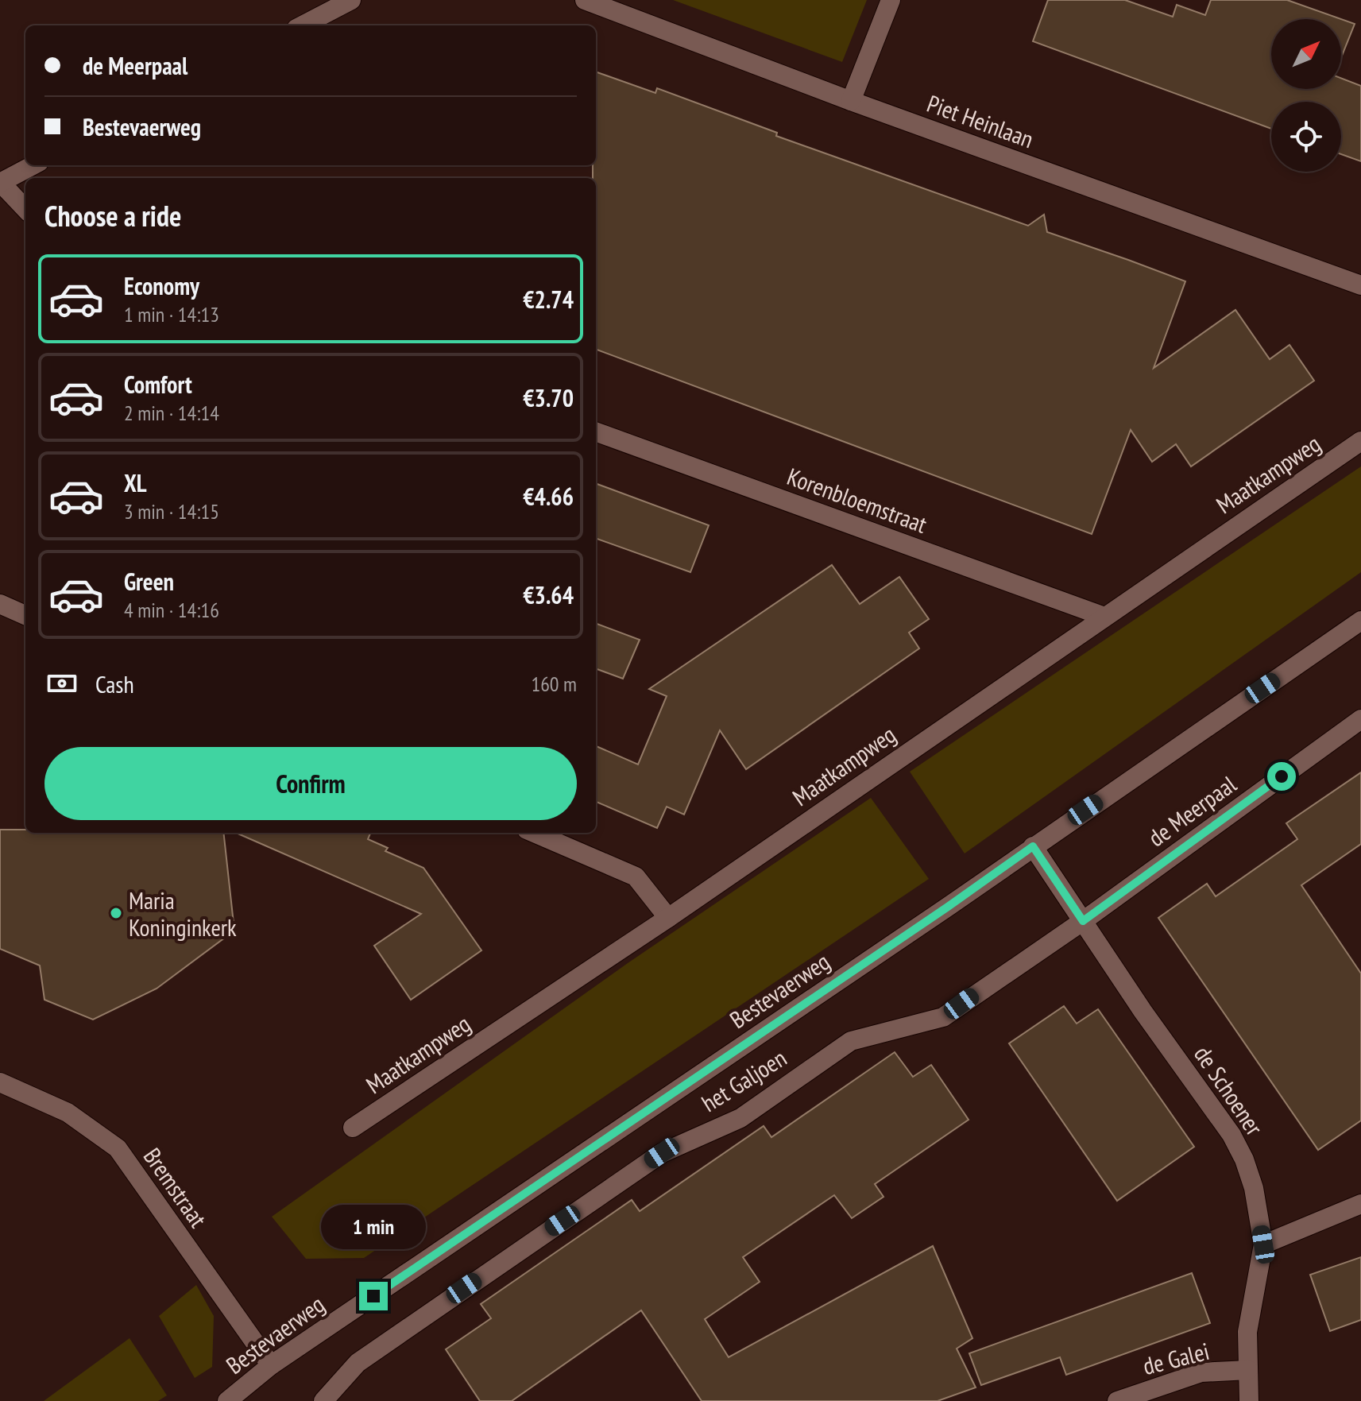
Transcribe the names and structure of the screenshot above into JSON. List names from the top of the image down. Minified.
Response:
{"streets":{"street":["Piet Heinlaan","Maatkampweg","Korenbloemstraat","de Meerpaal","Bestevaerweg","het Galjoen","de Schoener","Bremstraat","de Galei"]},"crossings":[["Maatkampweg","Korenbloemstraat"],["de Meerpaal","het Galjoen"],["de Meerpaal","de Schoener"],["Bestevaerweg","de Schoener"],["Bestevaerweg","Bremstraat"],["het Galjoen","de Schoener"],["de Schoener","de Galei"]],"places":["Maria Koninginkerk"],"north":"top right","page":{"banner":["de Meerpaal","Bestevaerweg"],"heading":"Choose a ride","list":[{"name":"Economy","note":"1 min · 14:13","value":"€2.74"},{"name":"Comfort","note":"2 min · 14:14","value":"€3.70"},{"name":"XL","note":"3 min · 14:15","value":"€4.66"},{"name":"Green","note":"4 min · 14:16","value":"€3.64"}],"pay":["Cash","160 m"],"buttons":"Confirm","bubble":"1 min"}}
